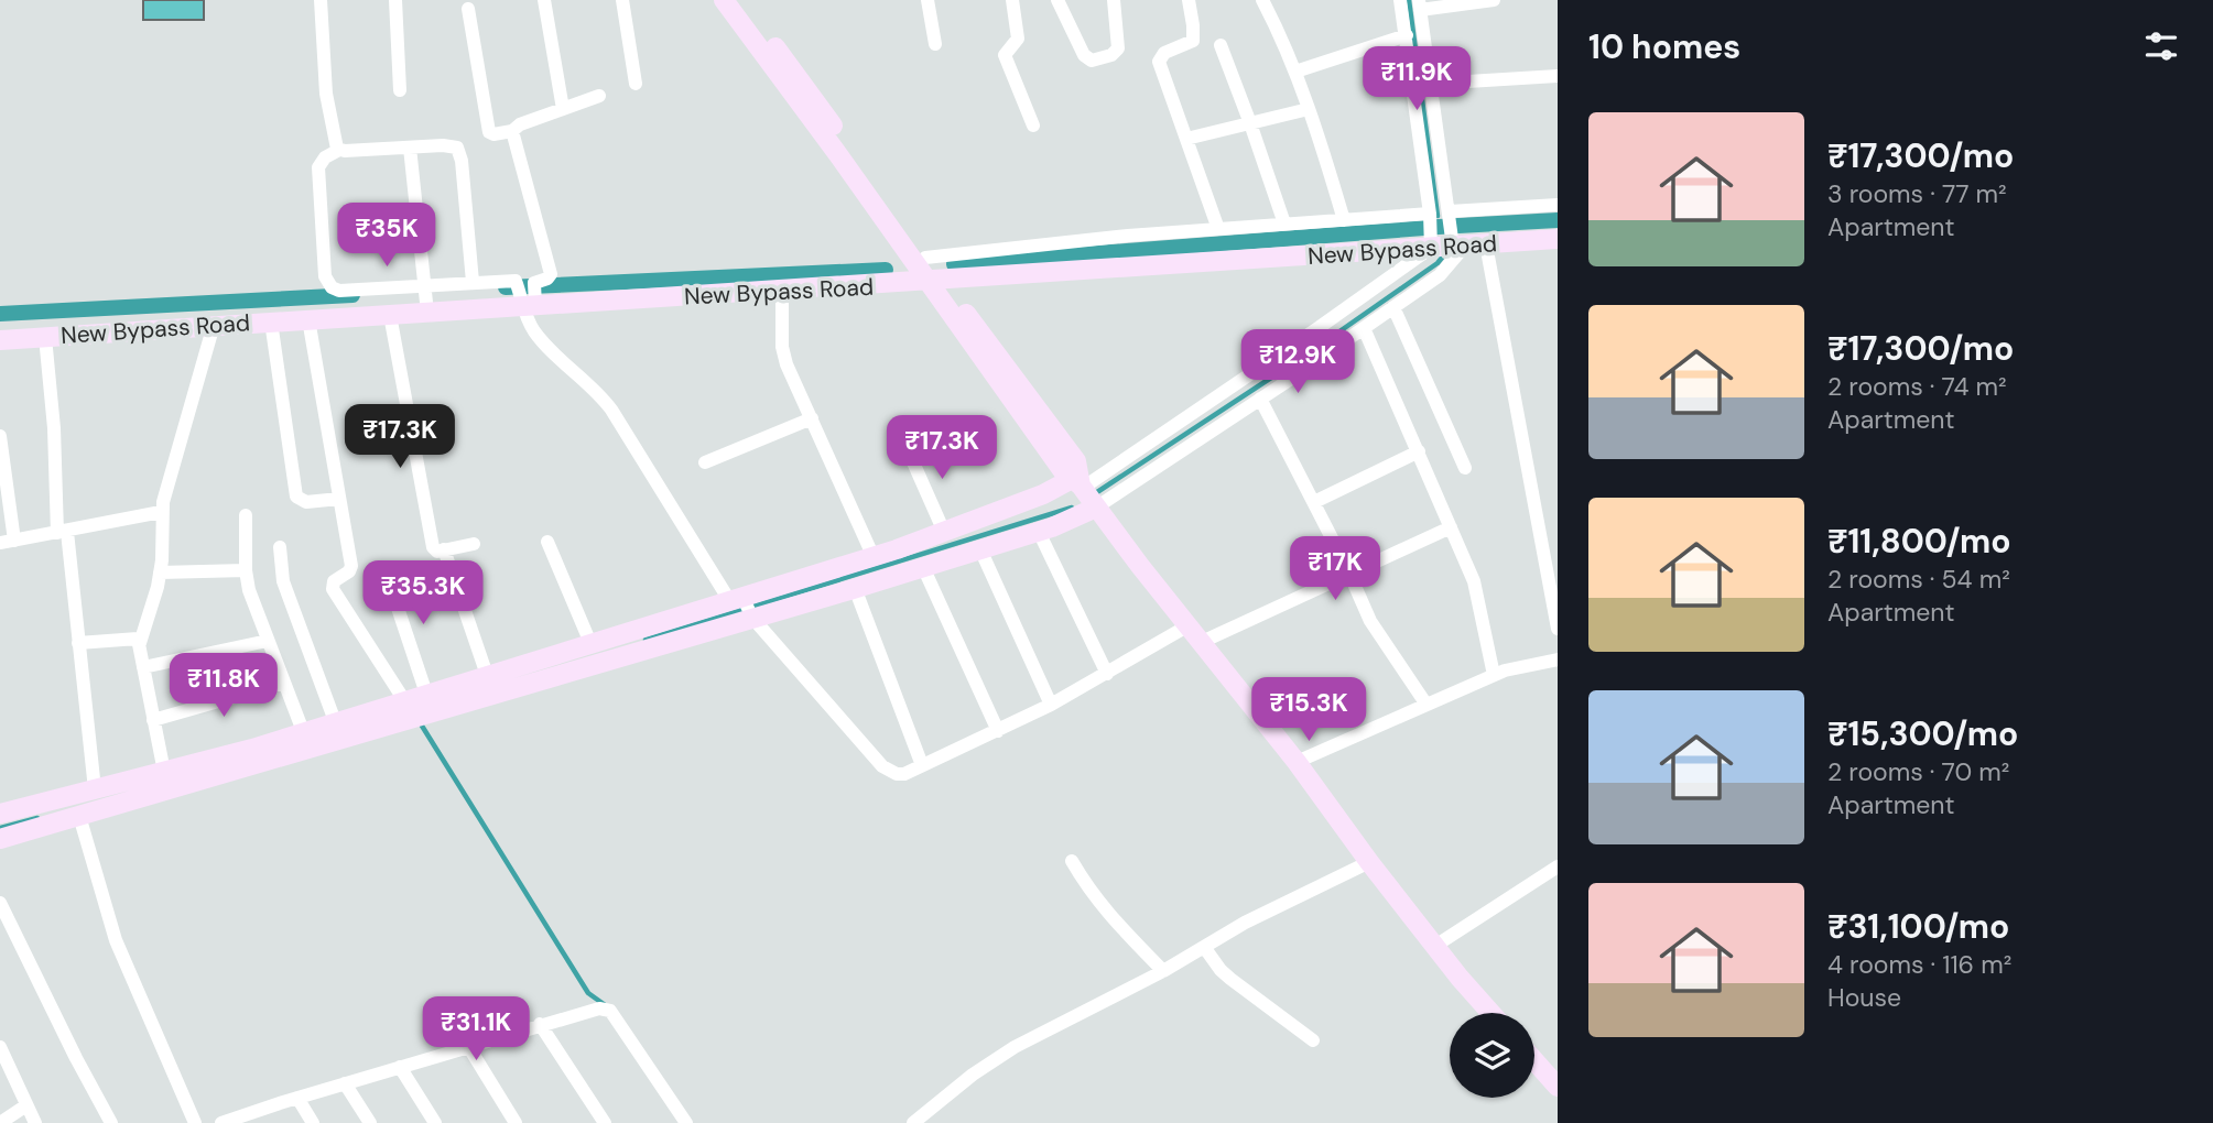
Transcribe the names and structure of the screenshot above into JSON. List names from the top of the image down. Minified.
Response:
{"streets":{"street":["New Bypass Road"]},"page":{"heading":"10 homes","price":["₹11.9K","₹35K","₹12.9K","₹17.3K","₹17.3K","₹17K","₹35.3K","₹11.8K","₹15.3K","₹31.1K"],"list":[{"name":"₹17,300/mo","note":"3 rooms · 77 m² · Apartment"},{"name":"₹17,300/mo","note":"2 rooms · 74 m² · Apartment"},{"name":"₹11,800/mo","note":"2 rooms · 54 m² · Apartment"},{"name":"₹15,300/mo","note":"2 rooms · 70 m² · Apartment"},{"name":"₹31,100/mo","note":"4 rooms · 116 m² · House"}]}}
